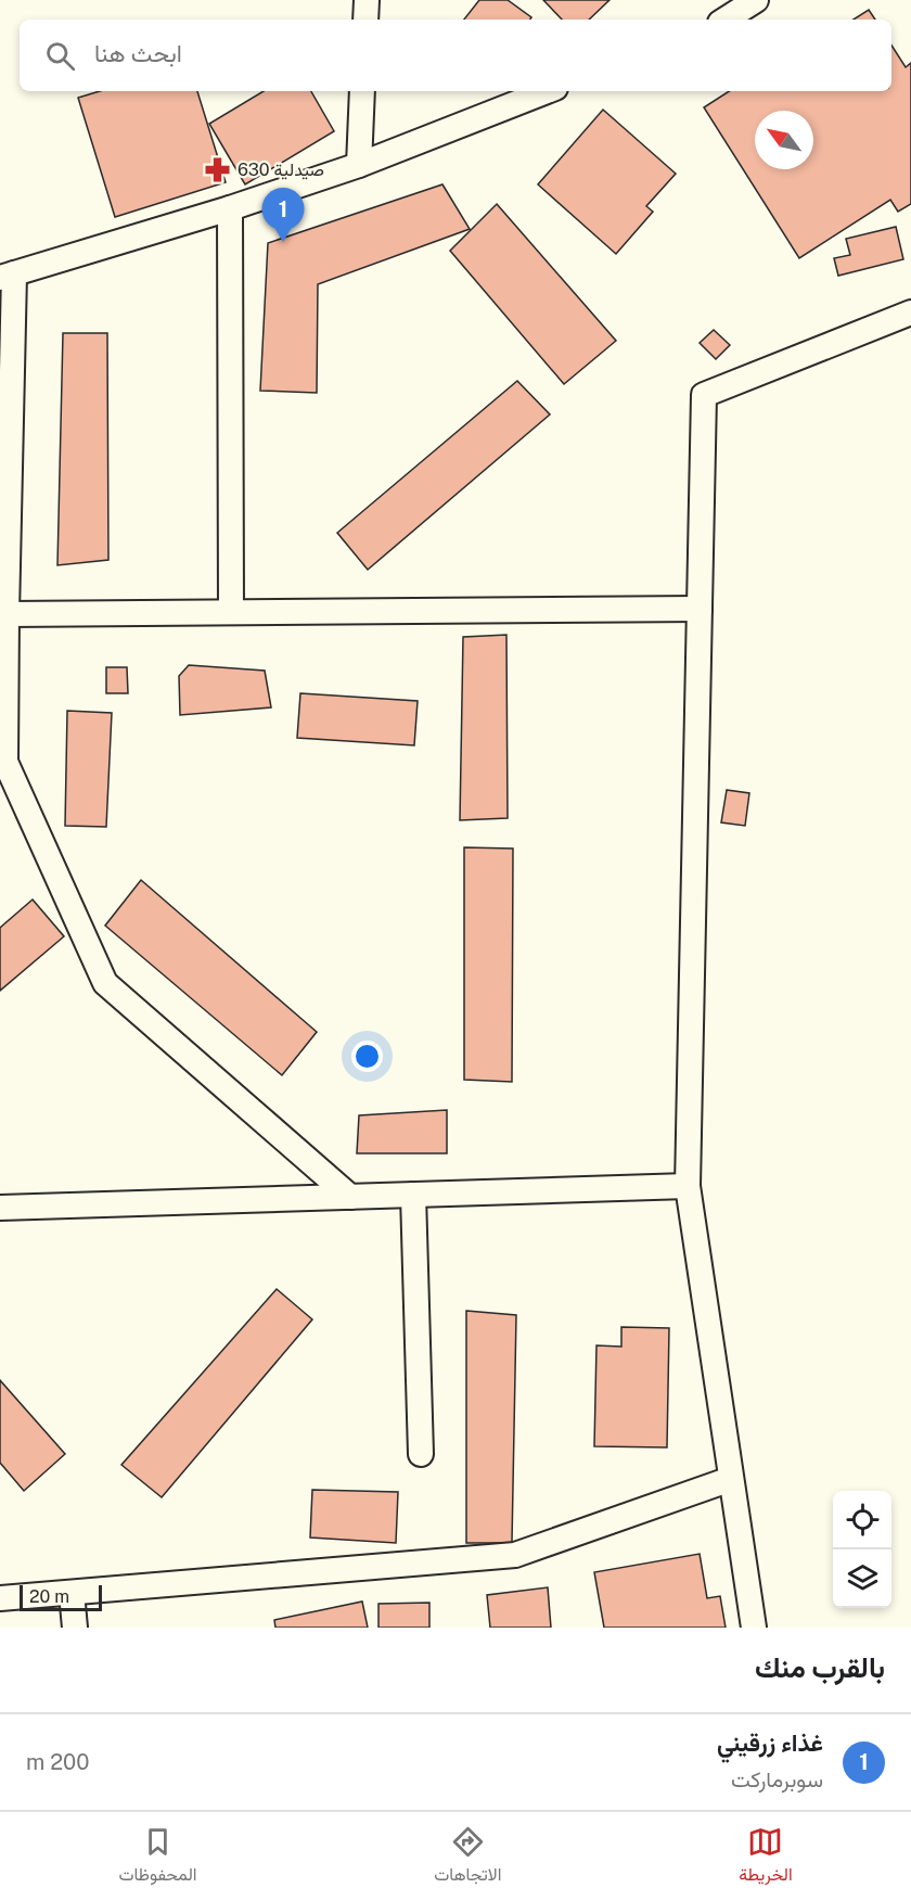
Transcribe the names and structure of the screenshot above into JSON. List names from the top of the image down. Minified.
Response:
{"places":{"pharmacy":["صيدلية 630"]},"scale_bar":"20 m","north":"top left","page":{"search":"ابحث هنا","pins":"1","scale":"20 m","heading":"بالقرب منك","list":[{"mark":"1","name":"غذاء زرقيني","note":"سوبرماركت","value":"200 m"}],"nav":["الخريطة","الاتجاهات","المحفوظات"]}}
